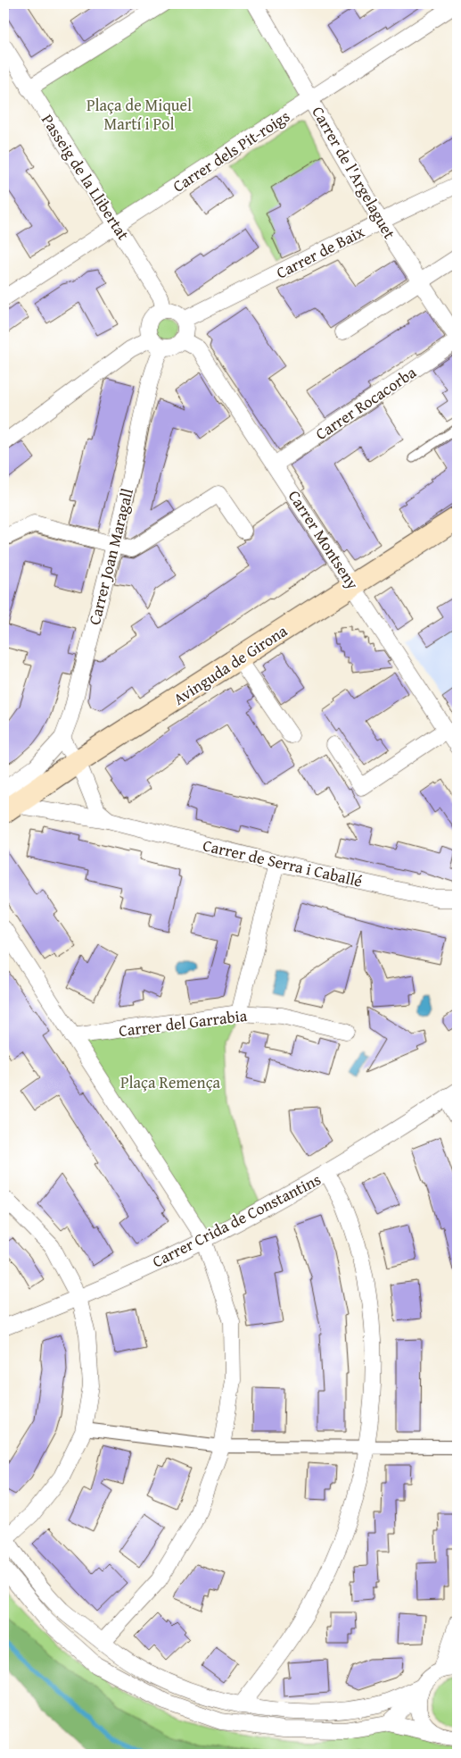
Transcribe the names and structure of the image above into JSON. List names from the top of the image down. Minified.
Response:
{"streets":{"main road":["Avinguda de Girona"],"street":["Carrer dels Pit-roigs","Carrer de l'Argelaguet","Passeig de la Llibertat","Carrer de Baix","Carrer Rocacorba","Carrer Montseny","Carrer Joan Maragall","Carrer de Serra i Caballé","Carrer del Garrabia","Carrer Crida de Constantins"]},"crossings":[["Carrer dels Pit-roigs","Carrer de l'Argelaguet"],["Carrer dels Pit-roigs","Passeig de la Llibertat"],["Carrer de l'Argelaguet","Carrer de Baix"],["Carrer de l'Argelaguet","Carrer Rocacorba"],["Passeig de la Llibertat","Carrer de Baix"],["Passeig de la Llibertat","Carrer Montseny"],["Passeig de la Llibertat","Carrer Joan Maragall"],["Carrer de Baix","Carrer Montseny"],["Carrer de Baix","Carrer Joan Maragall"],["Carrer Rocacorba","Carrer Montseny"],["Carrer Montseny","Carrer Joan Maragall"],["Carrer Montseny","Avinguda de Girona"],["Avinguda de Girona","Carrer de Serra i Caballé"]],"parks":["Plaça de Miquel Martí i Pol","Plaça Remença"]}
